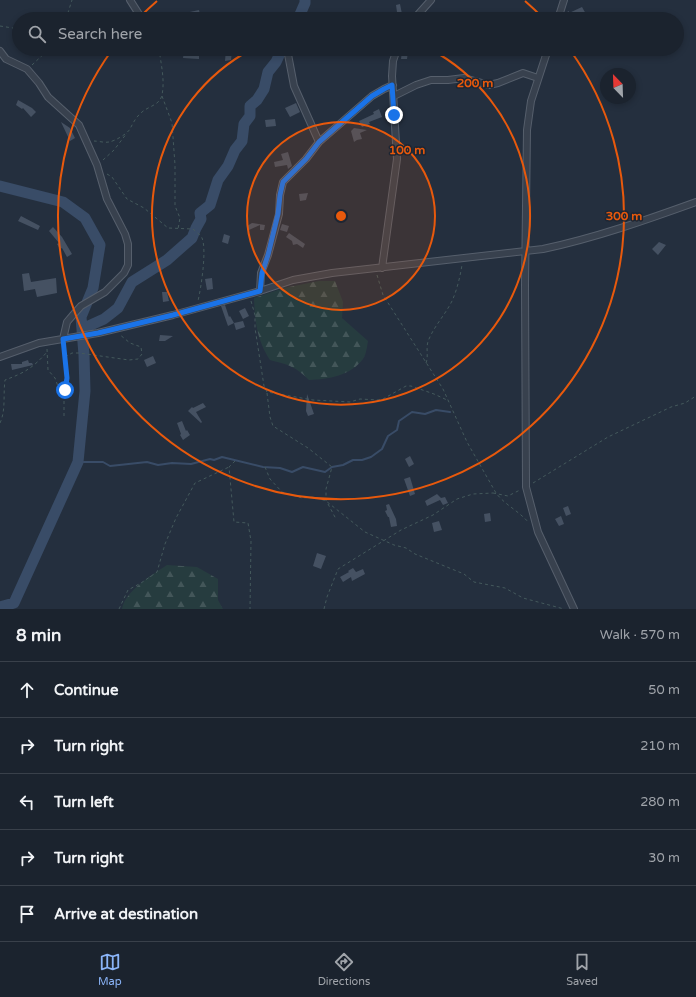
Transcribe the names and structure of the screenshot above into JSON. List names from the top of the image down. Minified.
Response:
{"north":"top left","page":{"search":"Search here","heading":["8 min","Walk · 570 m"],"list":[["Continue","50 m"],["Turn right","210 m"],["Turn left","280 m"],["Turn right","30 m"],"Arrive at destination"],"nav":["Map","Directions","Saved"]},"rings":["200 m","100 m","300 m"]}
